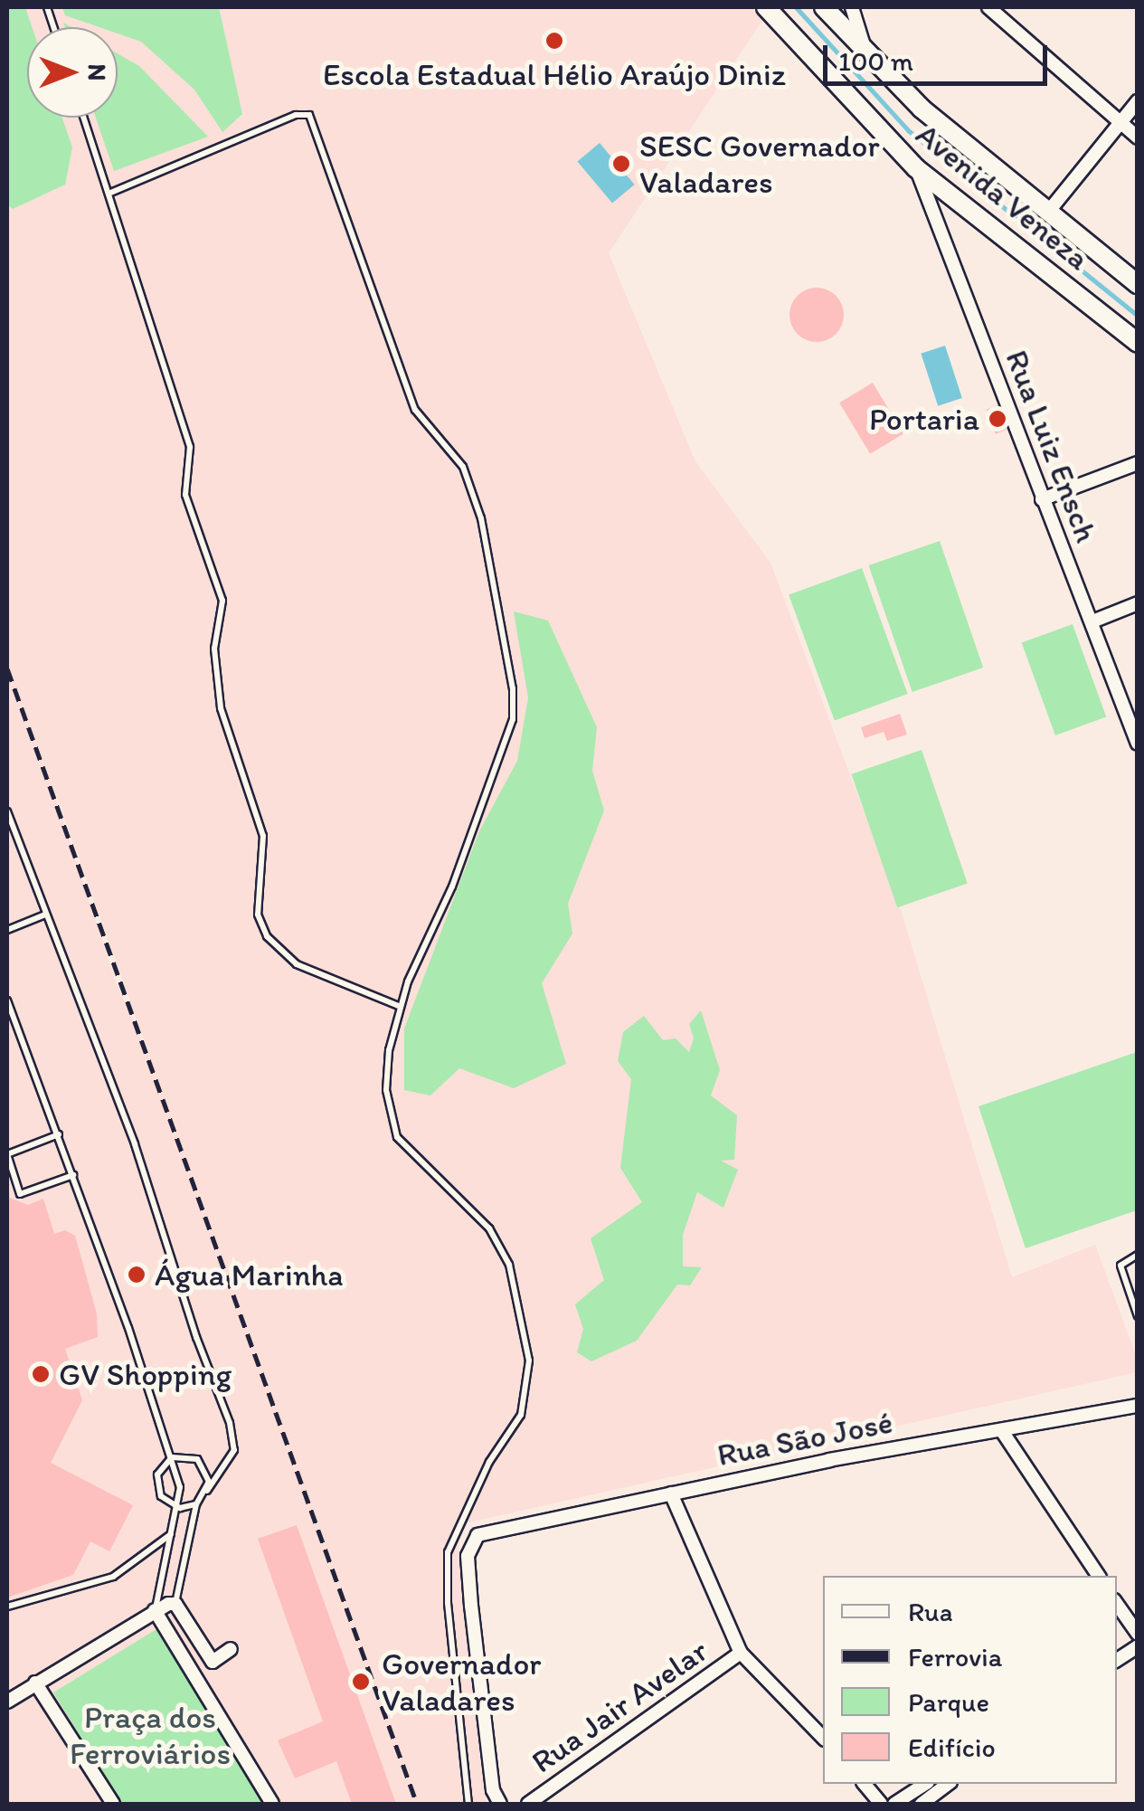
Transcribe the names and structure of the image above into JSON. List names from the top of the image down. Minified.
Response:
{"streets":{"main road":["Avenida Veneza"],"street":["Rua Luiz Ensch","Rua São José","Rua Jair Avelar"]},"crossings":[["Avenida Veneza","Rua Luiz Ensch"]],"parks":["Praça dos Ferroviários"],"places":["Escola Estadual Hélio Araújo Diniz","SESC Governador Valadares","Portaria","Água Marinha","GV Shopping","Governador Valadares"],"legend":["Rua","Ferrovia","Parque","Edifício"],"scale_bar":"100 m","north":"right"}
